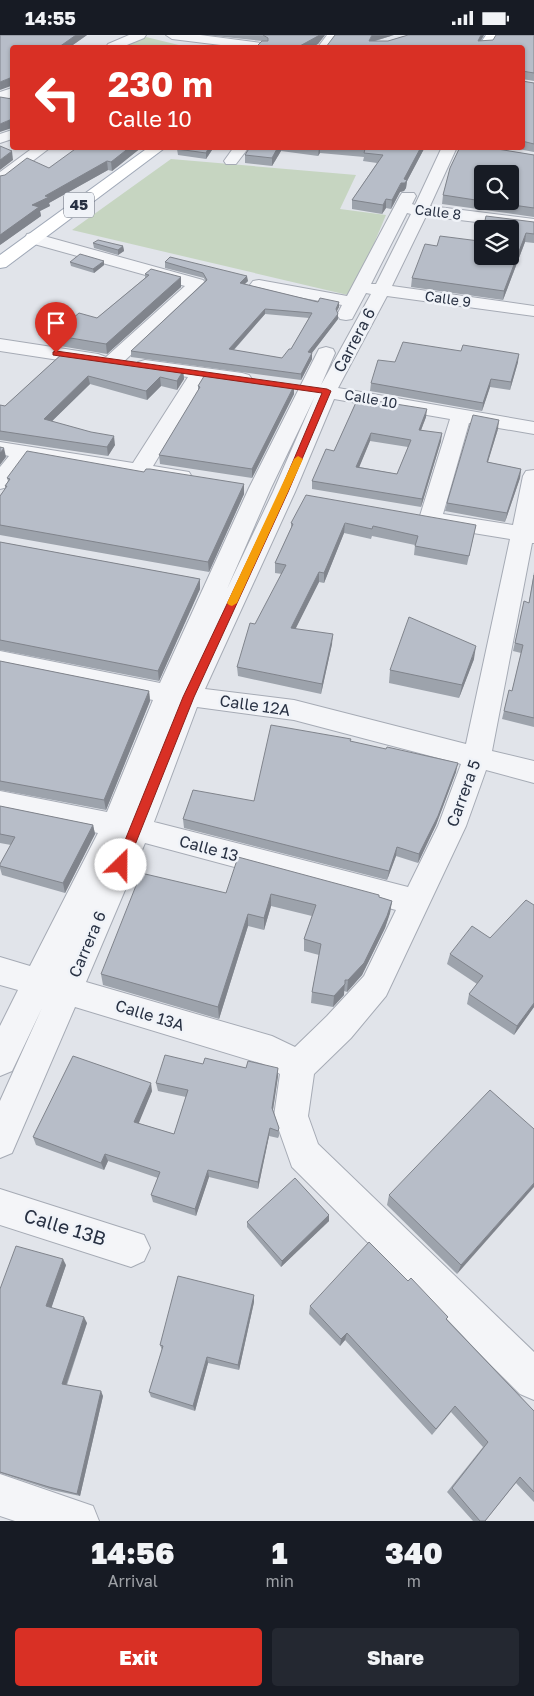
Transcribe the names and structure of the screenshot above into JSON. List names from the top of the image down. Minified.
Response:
{"streets":{"main road":["45"],"street":["Calle 8","Calle 9","Carrera 6","Calle 10","Calle 12A","Carrera 5","Calle 13","Calle 13A","Calle 13B"]},"crossings":[["Calle 8","Carrera 6"],["Calle 9","Carrera 6"],["Carrera 6","Calle 10"],["Carrera 6","Calle 12A"],["Carrera 6","Calle 13"],["Carrera 6","Calle 13A"],["Calle 12A","Carrera 5"],["Carrera 5","Calle 13"],["Carrera 5","Calle 13A"]],"page":{"status":"14:55","turn":["230 m","Calle 10"],"eta":["14:56","Arrival","1","min","340","m"],"buttons":["Exit","Share"]}}
